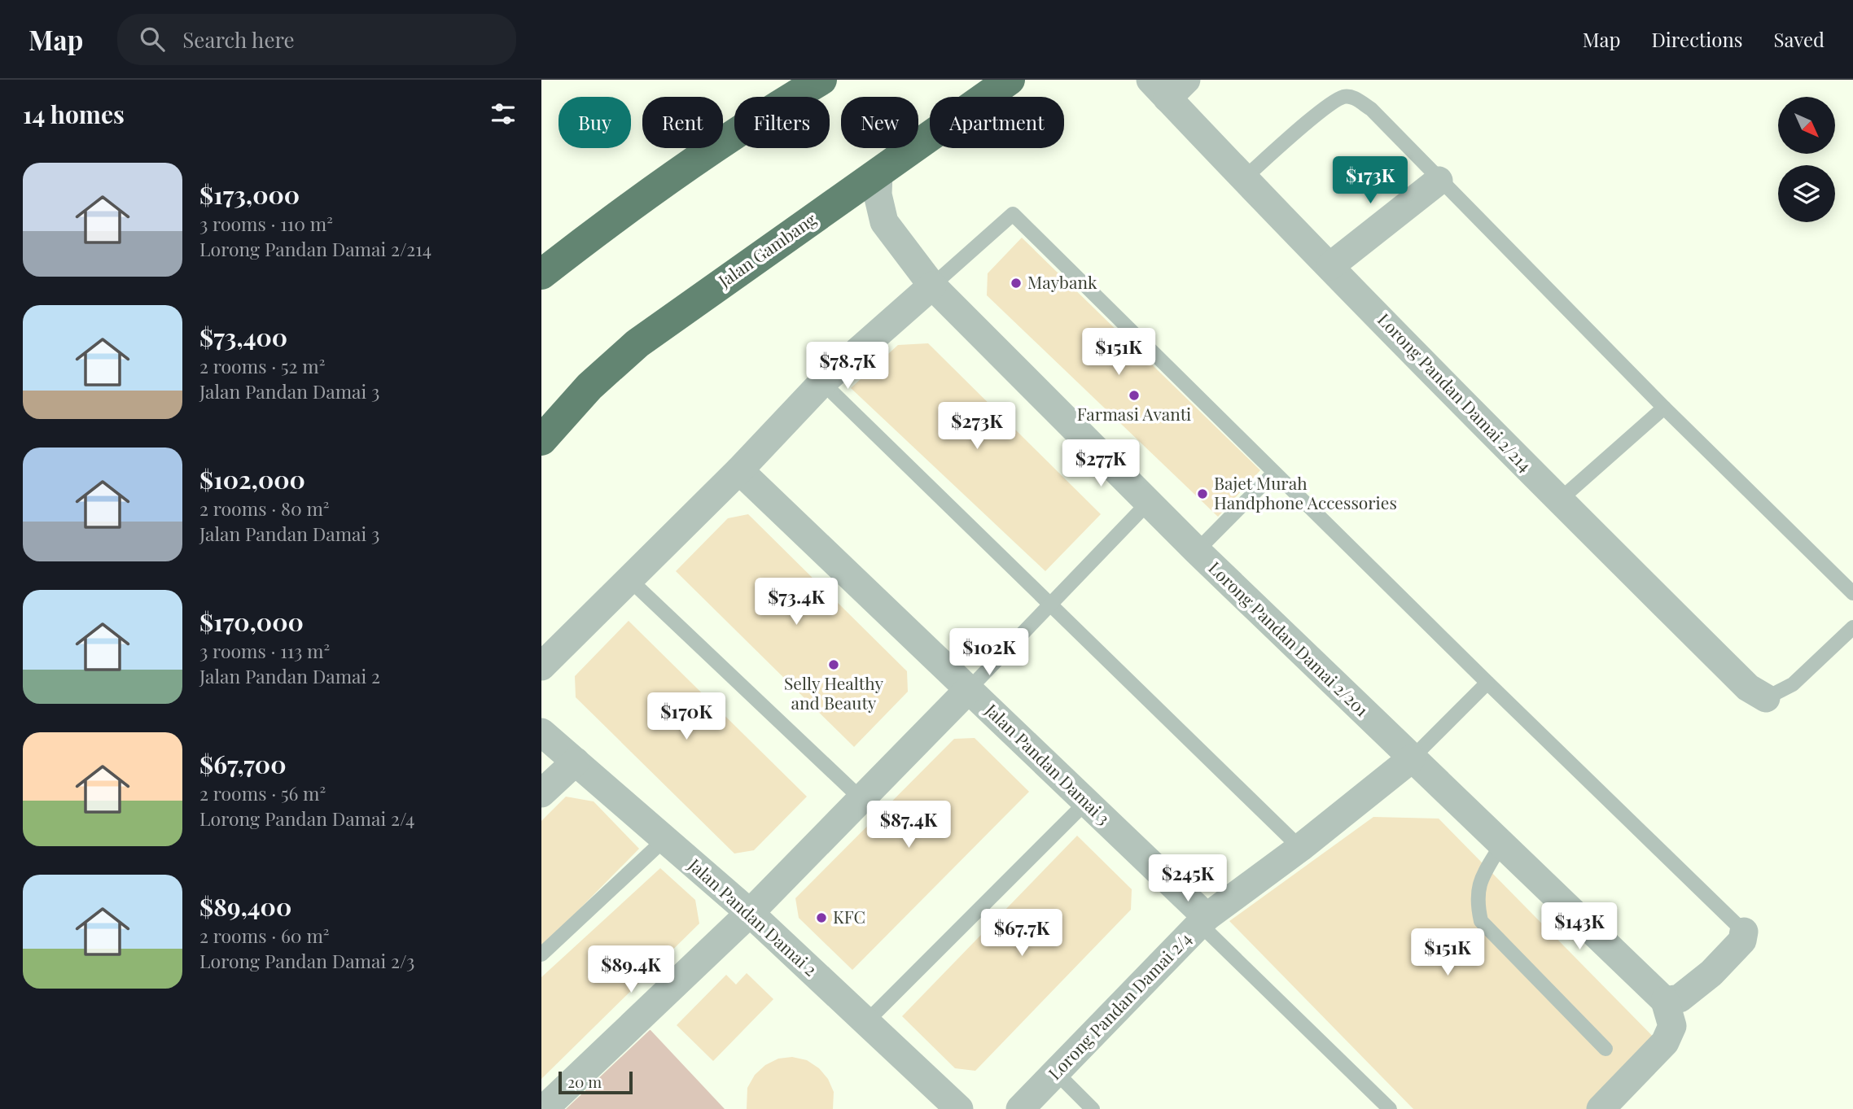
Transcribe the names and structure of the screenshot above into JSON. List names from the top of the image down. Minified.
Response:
{"streets":{"highway":["Jalan Gambang"],"street":["Lorong Pandan Damai 2/214","Lorong Pandan Damai 2/201","Jalan Pandan Damai 3","Jalan Pandan Damai 2","Lorong Pandan Damai 2/4"]},"crossings":[["Jalan Gambang","Lorong Pandan Damai 2/201"],["Lorong Pandan Damai 2/201","Lorong Pandan Damai 2/4"],["Jalan Pandan Damai 3","Lorong Pandan Damai 2/4"]],"places":["Maybank","Farmasi Avanti","Bajet Murah Handphone Accessories","Selly Healthy and Beauty","KFC"],"scale_bar":"20 m","north":"bottom right","page":{"header":"Map","search":"Search here","nav":["Map","Directions","Saved"],"heading":"14 homes","chip":["Buy","Rent","Filters","New","Apartment"],"list":[{"name":"$173,000","note":"3 rooms · 110 m² · Lorong Pandan Damai 2/214"},{"name":"$73,400","note":"2 rooms · 52 m² · Jalan Pandan Damai 3"},{"name":"$102,000","note":"2 rooms · 80 m² · Jalan Pandan Damai 3"},{"name":"$170,000","note":"3 rooms · 113 m² · Jalan Pandan Damai 2"},{"name":"$67,700","note":"2 rooms · 56 m² · Lorong Pandan Damai 2/4"},{"name":"$89,400","note":"2 rooms · 60 m² · Lorong Pandan Damai 2/3"}],"price":["$173K","$151K","$78.7K","$273K","$277K","$73.4K","$102K","$170K","$87.4K","$245K","$143K","$67.7K","$151K","$89.4K"],"scale":"20 m"}}
